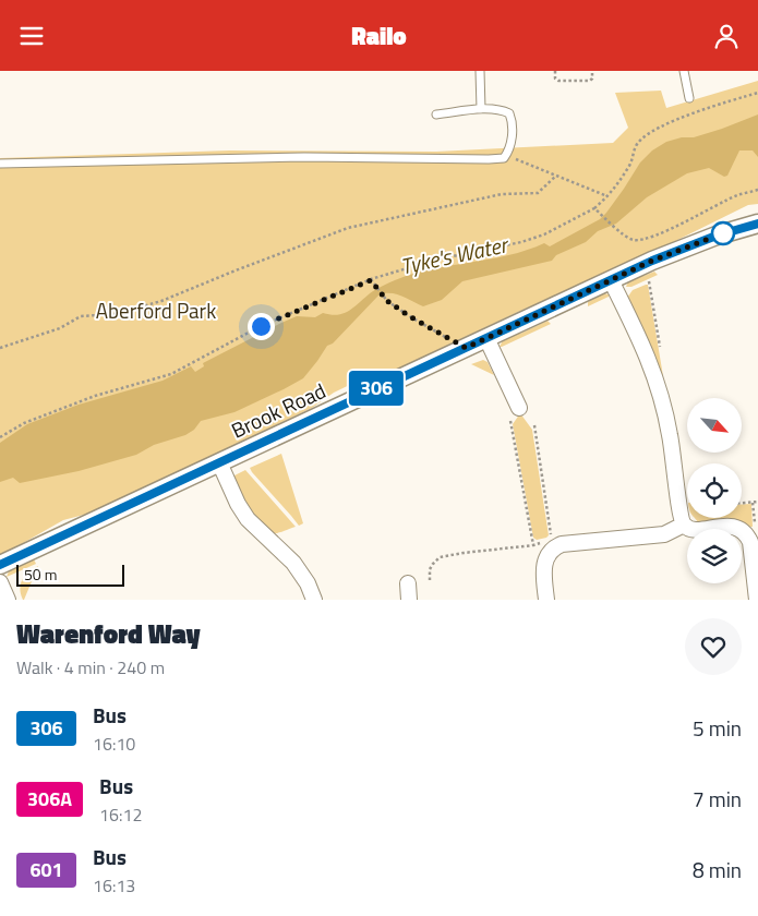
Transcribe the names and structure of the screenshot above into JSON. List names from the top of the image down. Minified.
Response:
{"streets":{"street":["Brook Road"]},"water":["Tyke's Water"],"parks":["Aberford Park"],"lines":["bus line 306"],"scale_bar":"50 m","north":"bottom right","page":{"header":"Railo","on_map":"306","scale":"50 m","heading":["Warenford Way","Walk · 4 min · 240 m"],"list":[{"mark":"306","name":"Bus","note":"16:10","value":"5 min"},{"mark":"306A","name":"Bus","note":"16:12","value":"7 min"},{"mark":"601","name":"Bus","note":"16:13","value":"8 min"}]}}
